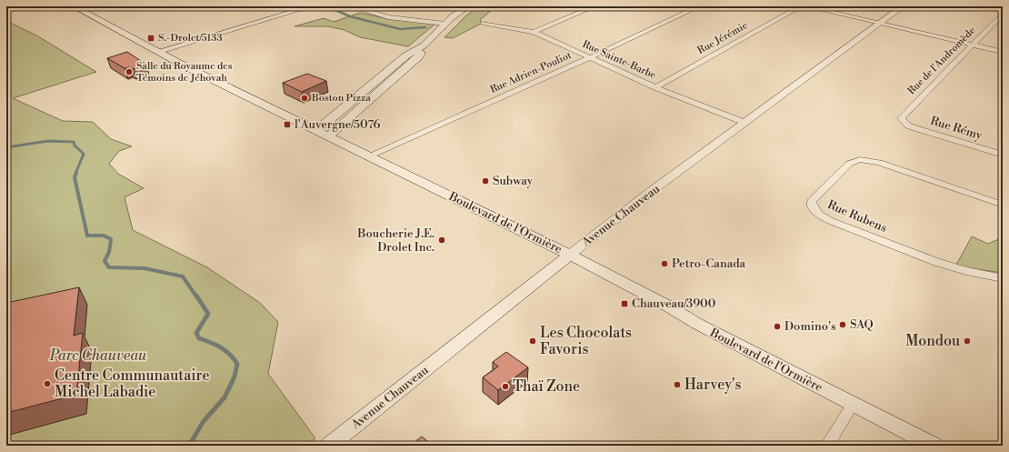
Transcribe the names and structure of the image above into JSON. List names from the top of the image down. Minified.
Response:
{"streets":{"main road":["Avenue Chauveau","Boulevard de l'Ormière"],"street":["Rue Jérémie","Rue Sainte-Barbe","Rue de l'Andromède","Rue Adrien-Pouliot","Rue Rémy","Rue Rubens"]},"crossings":[["Rue Jérémie","Rue Sainte-Barbe"],["Rue Sainte-Barbe","Rue Adrien-Pouliot"],["Rue Sainte-Barbe","Avenue Chauveau"],["Rue de l'Andromède","Rue Rémy"],["Rue Adrien-Pouliot","Boulevard de l'Ormière"],["Avenue Chauveau","Boulevard de l'Ormière"]],"parks":["Parc Chauveau"],"places":{"transit":["S.-Drolet/5133","l'Auvergne/5076","Chauveau/3900"],"other":["Salle du Royaume des Témoins de Jéhovah","Boston Pizza","Subway","Boucherie J.E. Drolet Inc.","Petro-Canada","SAQ","Domino's","Les Chocolats Favoris","Mondou","Centre Communautaire Michel Labadie","Harvey's","Thaï Zone"]}}
